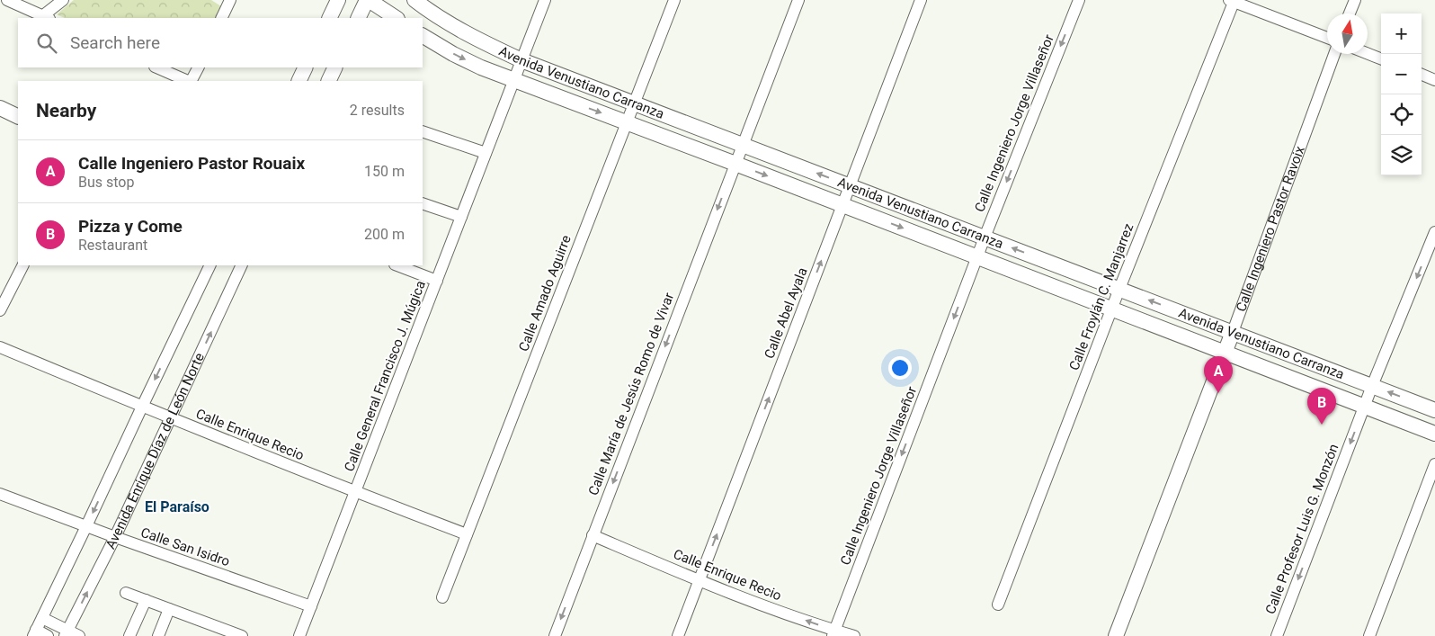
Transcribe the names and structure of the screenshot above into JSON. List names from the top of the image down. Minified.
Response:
{"streets":{"street":["Avenida Venustiano Carranza","Calle Ingeniero Jorge Villaseñor","Calle Ingeniero Pastor Ravoix","Calle Amado Aguirre","Calle Froylán C. Manjarrez","Calle Abel Ayala","Calle General Francisco J. Múgica","Calle María de Jesús Romo de Vivar","Calle Enrique Recio","Avenida Enrique Díaz de León Norte","Calle Profesor Luis G. Monzón","Calle San Isidro"]},"crossings":[["Avenida Venustiano Carranza","Calle Ingeniero Jorge Villaseñor"],["Avenida Venustiano Carranza","Calle Ingeniero Pastor Ravoix"],["Avenida Venustiano Carranza","Calle Amado Aguirre"],["Avenida Venustiano Carranza","Calle Froylán C. Manjarrez"],["Avenida Venustiano Carranza","Calle Abel Ayala"],["Avenida Venustiano Carranza","Calle General Francisco J. Múgica"],["Avenida Venustiano Carranza","Calle María de Jesús Romo de Vivar"],["Avenida Venustiano Carranza","Calle Profesor Luis G. Monzón"],["Calle Ingeniero Jorge Villaseñor","Calle Enrique Recio"],["Calle Amado Aguirre","Calle Enrique Recio"],["Calle Abel Ayala","Calle Enrique Recio"],["Calle General Francisco J. Múgica","Calle Enrique Recio"],["Calle General Francisco J. Múgica","Calle San Isidro"],["Calle María de Jesús Romo de Vivar","Calle Enrique Recio"],["Calle Enrique Recio","Avenida Enrique Díaz de León Norte"],["Avenida Enrique Díaz de León Norte","Calle San Isidro"]],"one_way":["Calle Ingeniero Jorge Villaseñor","Calle Abel Ayala","Calle María de Jesús Romo de Vivar"],"districts":["El Paraíso"],"north":"top","page":{"map_buttons":["+","−"],"search":"Search here","heading":["Nearby","2 results"],"list":[{"mark":"A","name":"Calle Ingeniero Pastor Rouaix","note":"Bus stop","value":"150 m"},{"mark":"B","name":"Pizza y Come","note":"Restaurant","value":"200 m"}],"pins":["A","B"]}}
